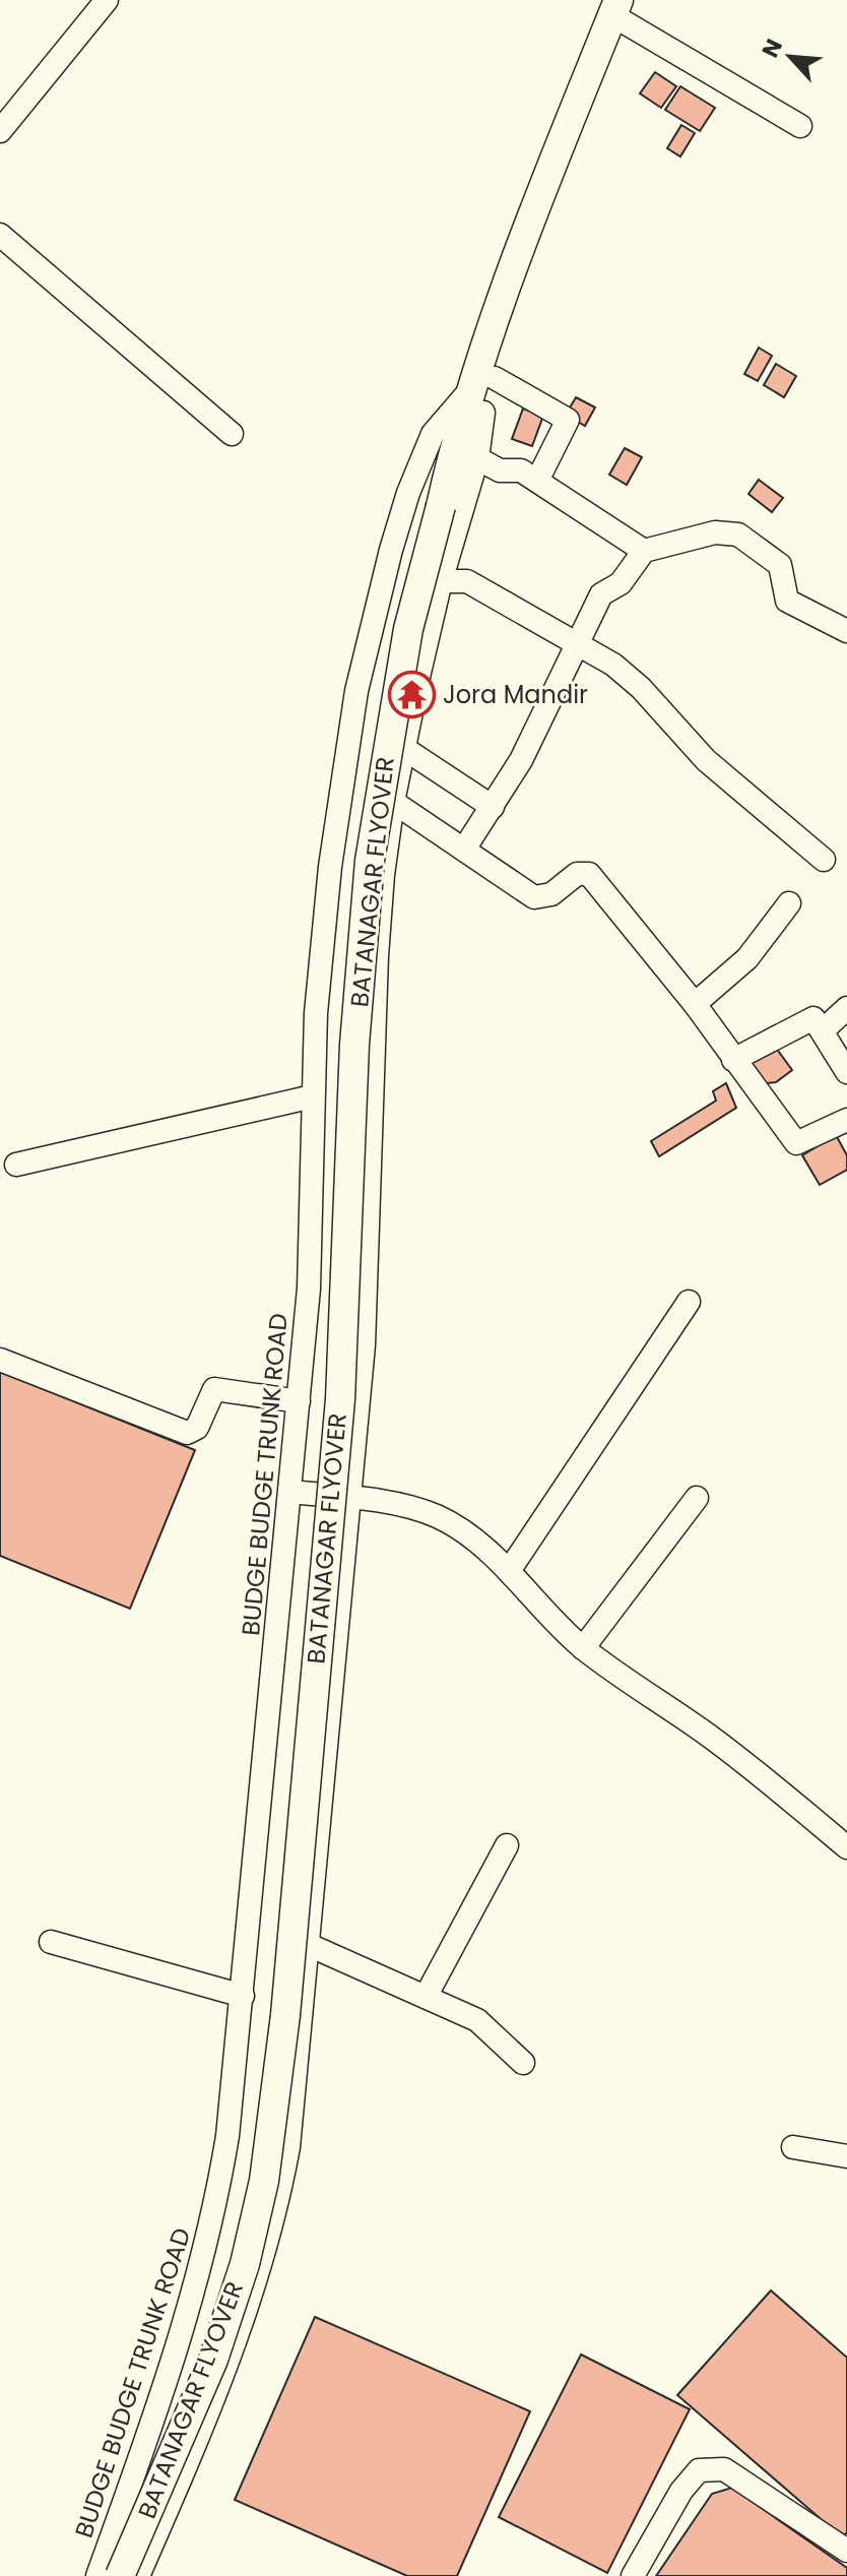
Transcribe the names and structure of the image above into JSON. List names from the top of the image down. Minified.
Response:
{"streets":{"main road":["BATANAGAR FLYOVER"],"street":["BUDGE BUDGE TRUNK ROAD"]},"crossings":[["BATANAGAR FLYOVER","BUDGE BUDGE TRUNK ROAD"]],"places":{"temple":["Jora Mandir"]},"north":"top left"}
